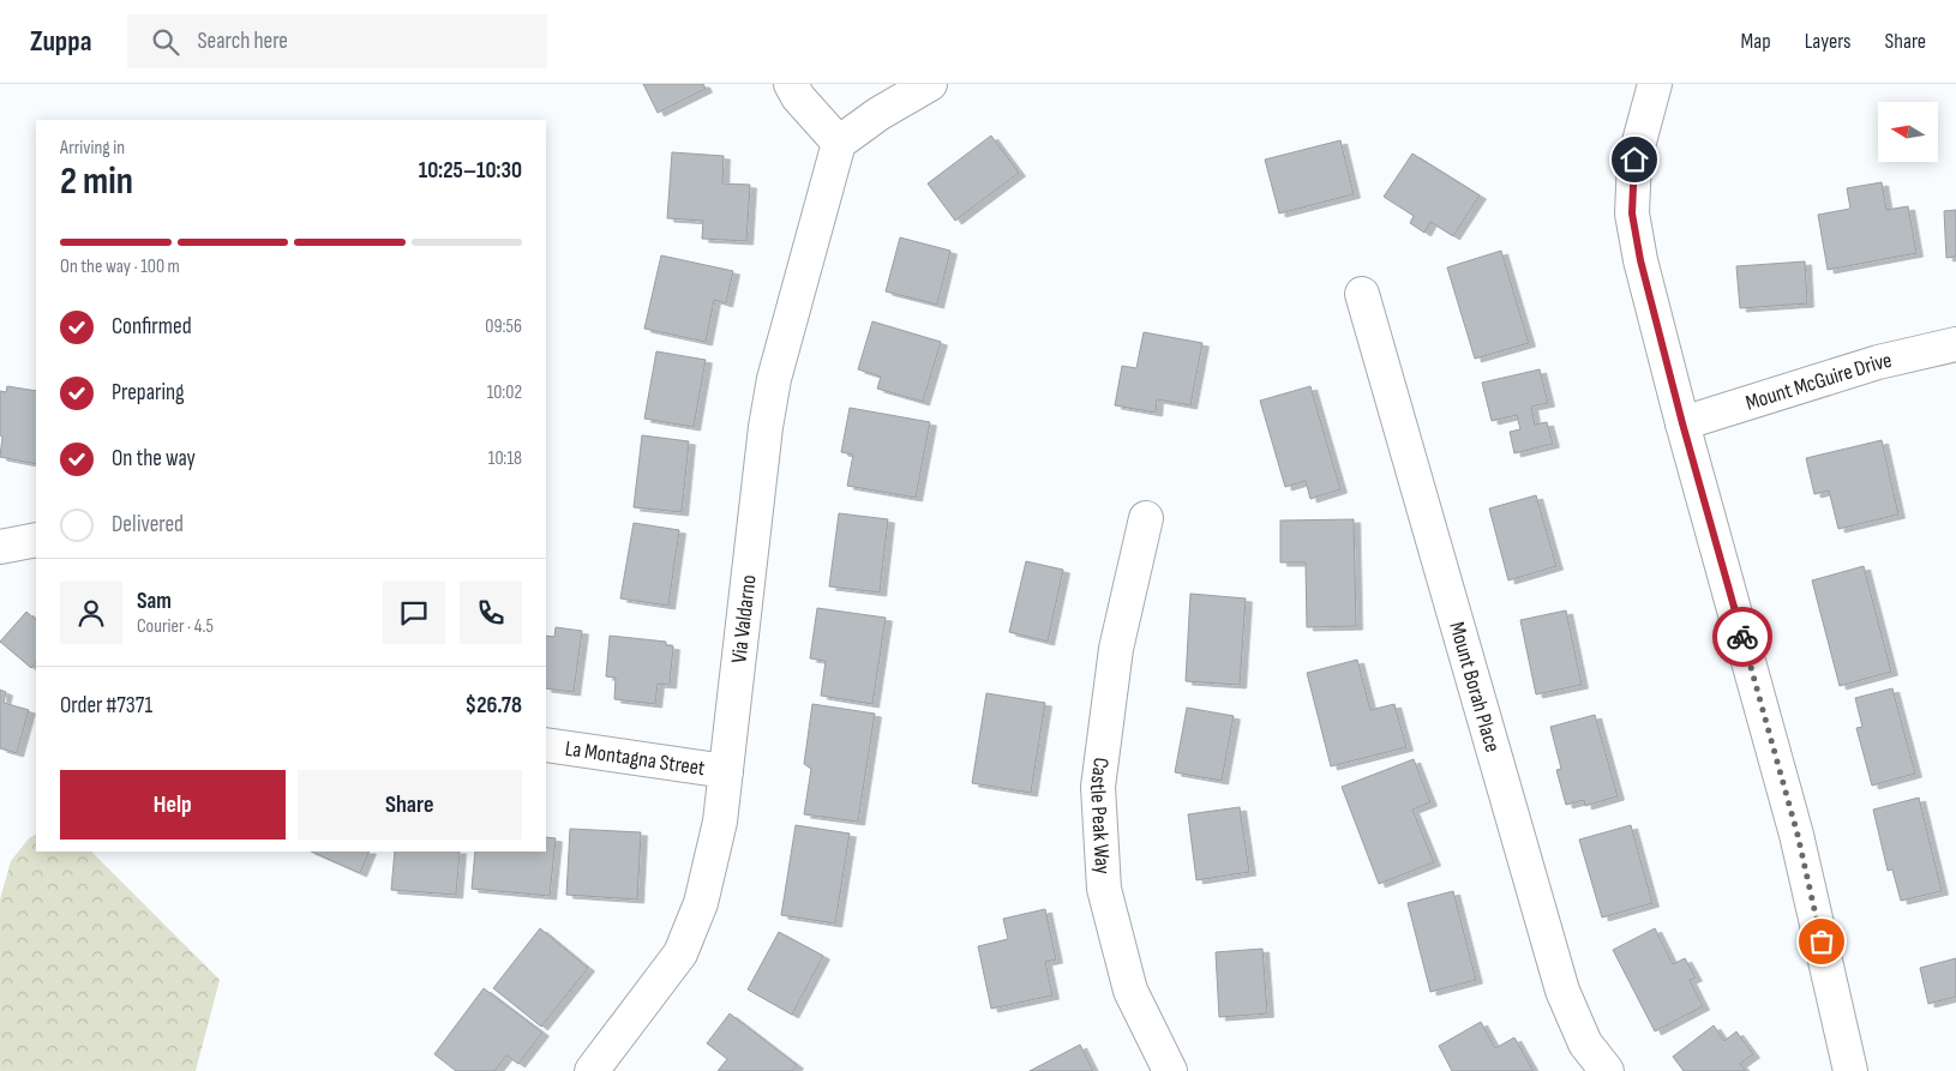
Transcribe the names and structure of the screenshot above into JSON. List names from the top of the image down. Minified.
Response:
{"streets":{"street":["Mount McGuire Drive","Via Valdarno","Mount Borah Place","La Montagna Street","Castle Peak Way"]},"crossings":[["Via Valdarno","La Montagna Street"]],"north":"left","page":{"header":"Zuppa","search":"Search here","nav":["Map","Layers","Share"],"heading":["2 min","Arriving in","10:25–10:30"],"panel":["Sam","Courier · 4.5","Order #7371","$26.78"],"bar":"On the way · 100 m","list":[["Confirmed","09:56"],["Preparing","10:02"],["On the way","10:18"],"Delivered"],"buttons":["Help","Share"]}}
